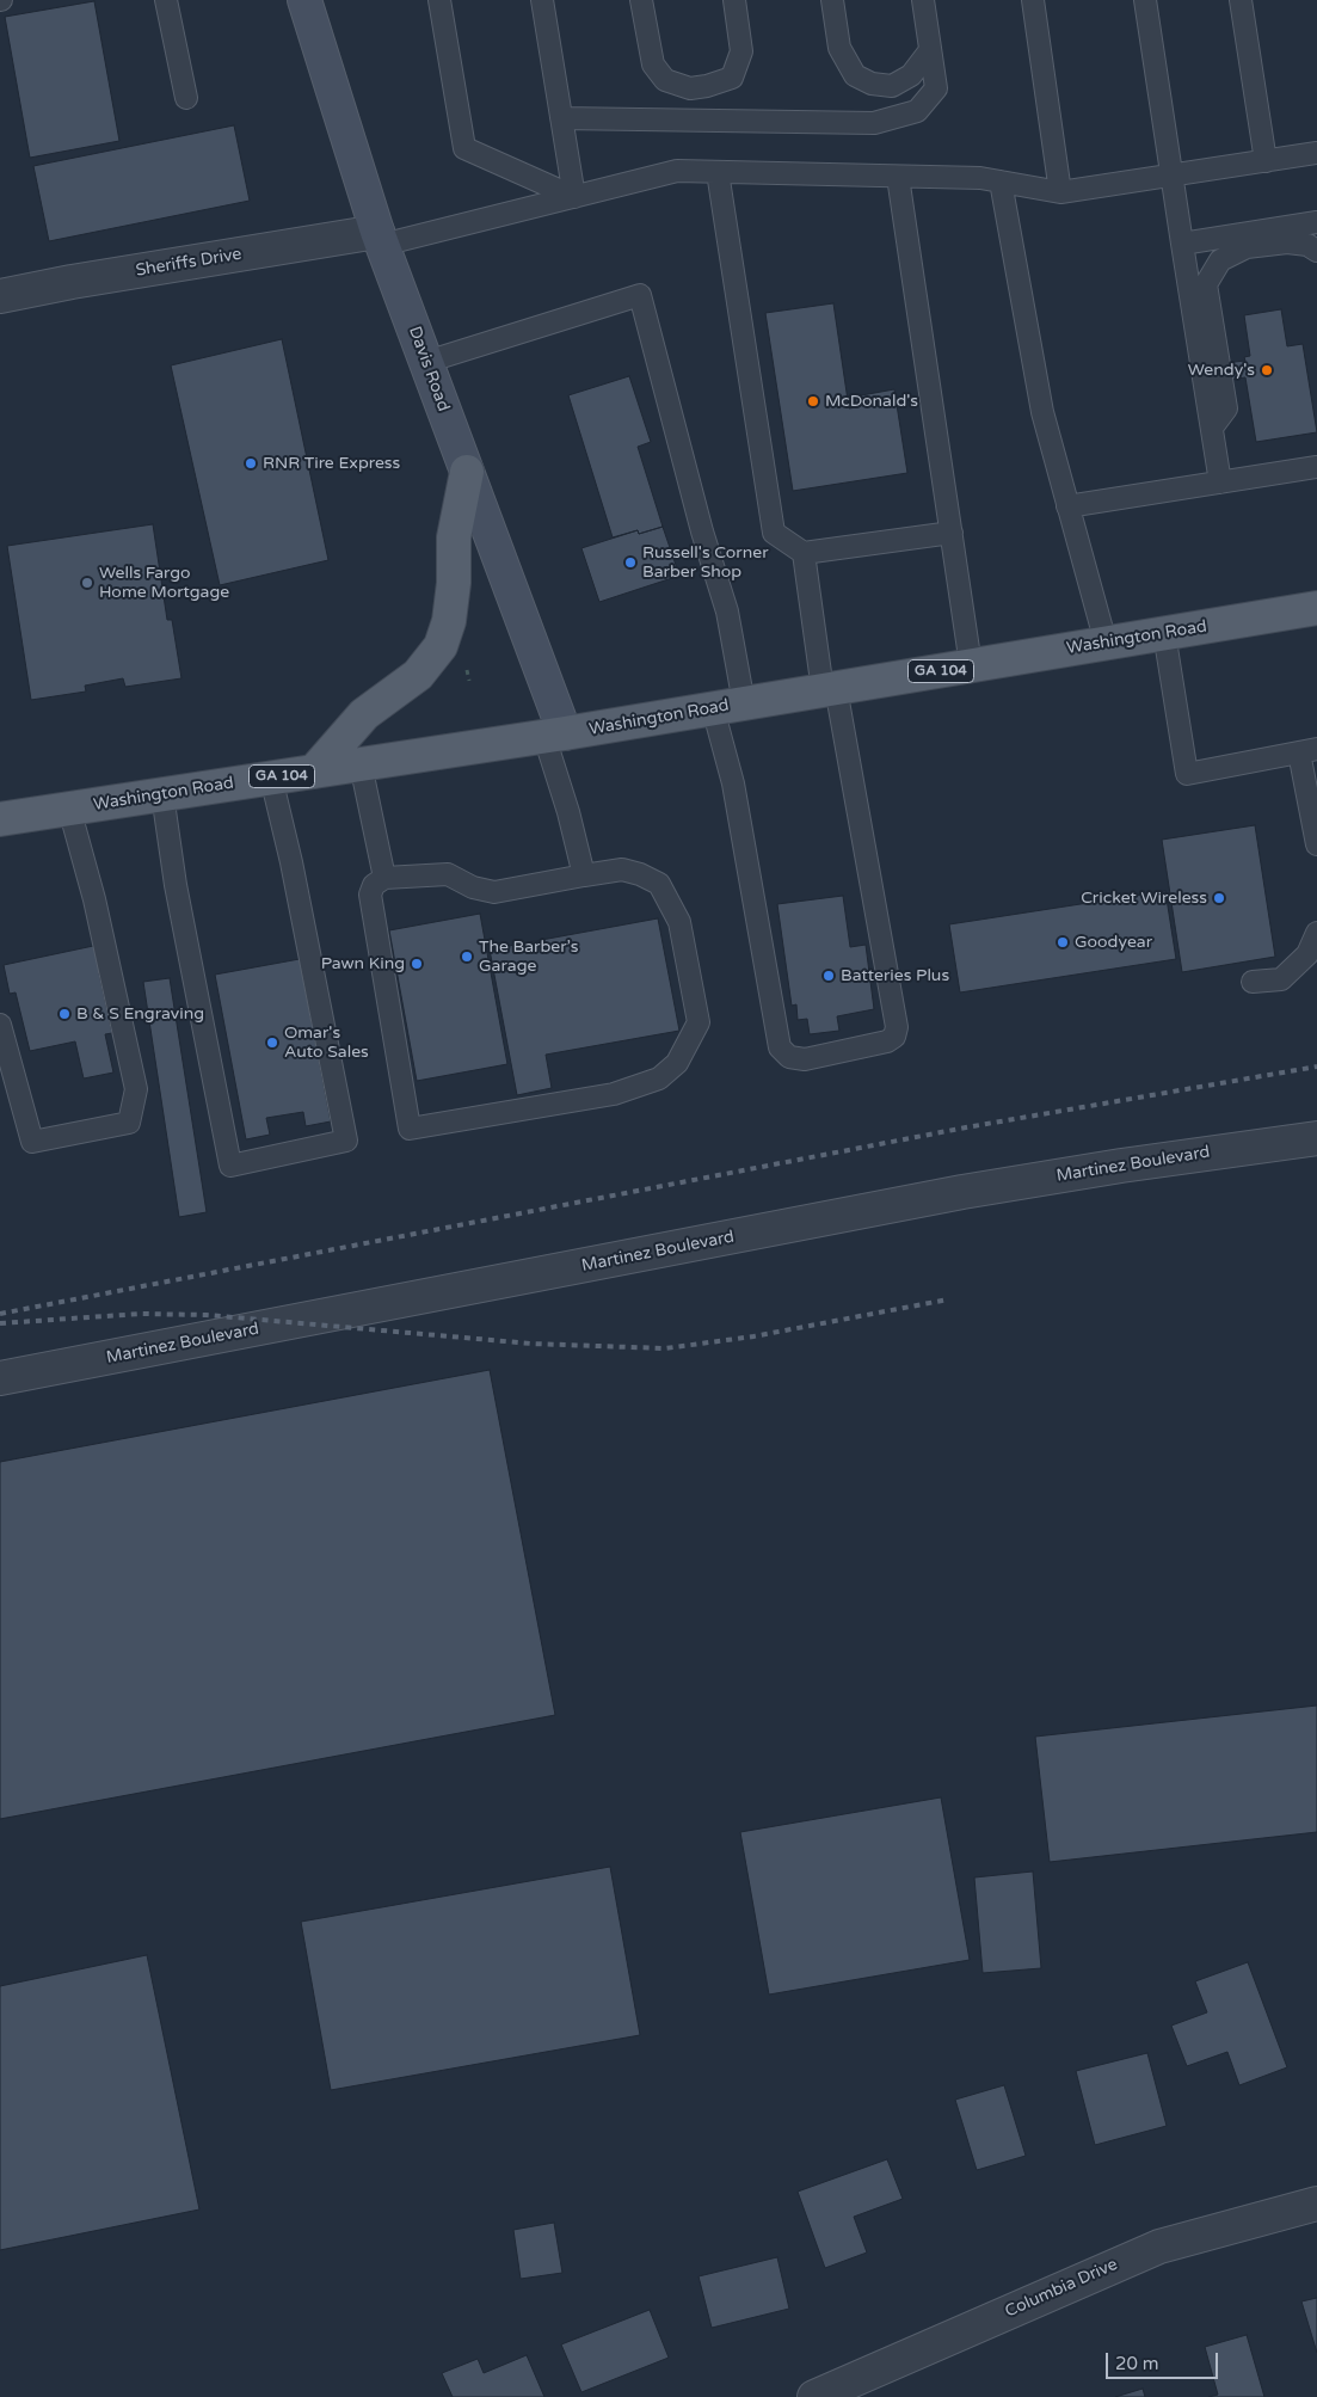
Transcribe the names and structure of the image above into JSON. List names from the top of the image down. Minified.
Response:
{"streets":{"main road":["Davis Road","Washington Road","GA 104"],"street":["Sheriffs Drive","Martinez Boulevard","Columbia Drive"]},"crossings":[["Sheriffs Drive","Davis Road"],["Davis Road","Washington Road"]],"places":["Wendy's","McDonald's","RNR Tire Express","Russell's Corner Barber Shop","Wells Fargo Home Mortgage","Cricket Wireless","Goodyear","The Barber’s Garage","Pawn King","Batteries Plus","B & S Engraving","Omar's Auto Sales"],"scale_bar":"20 m"}
